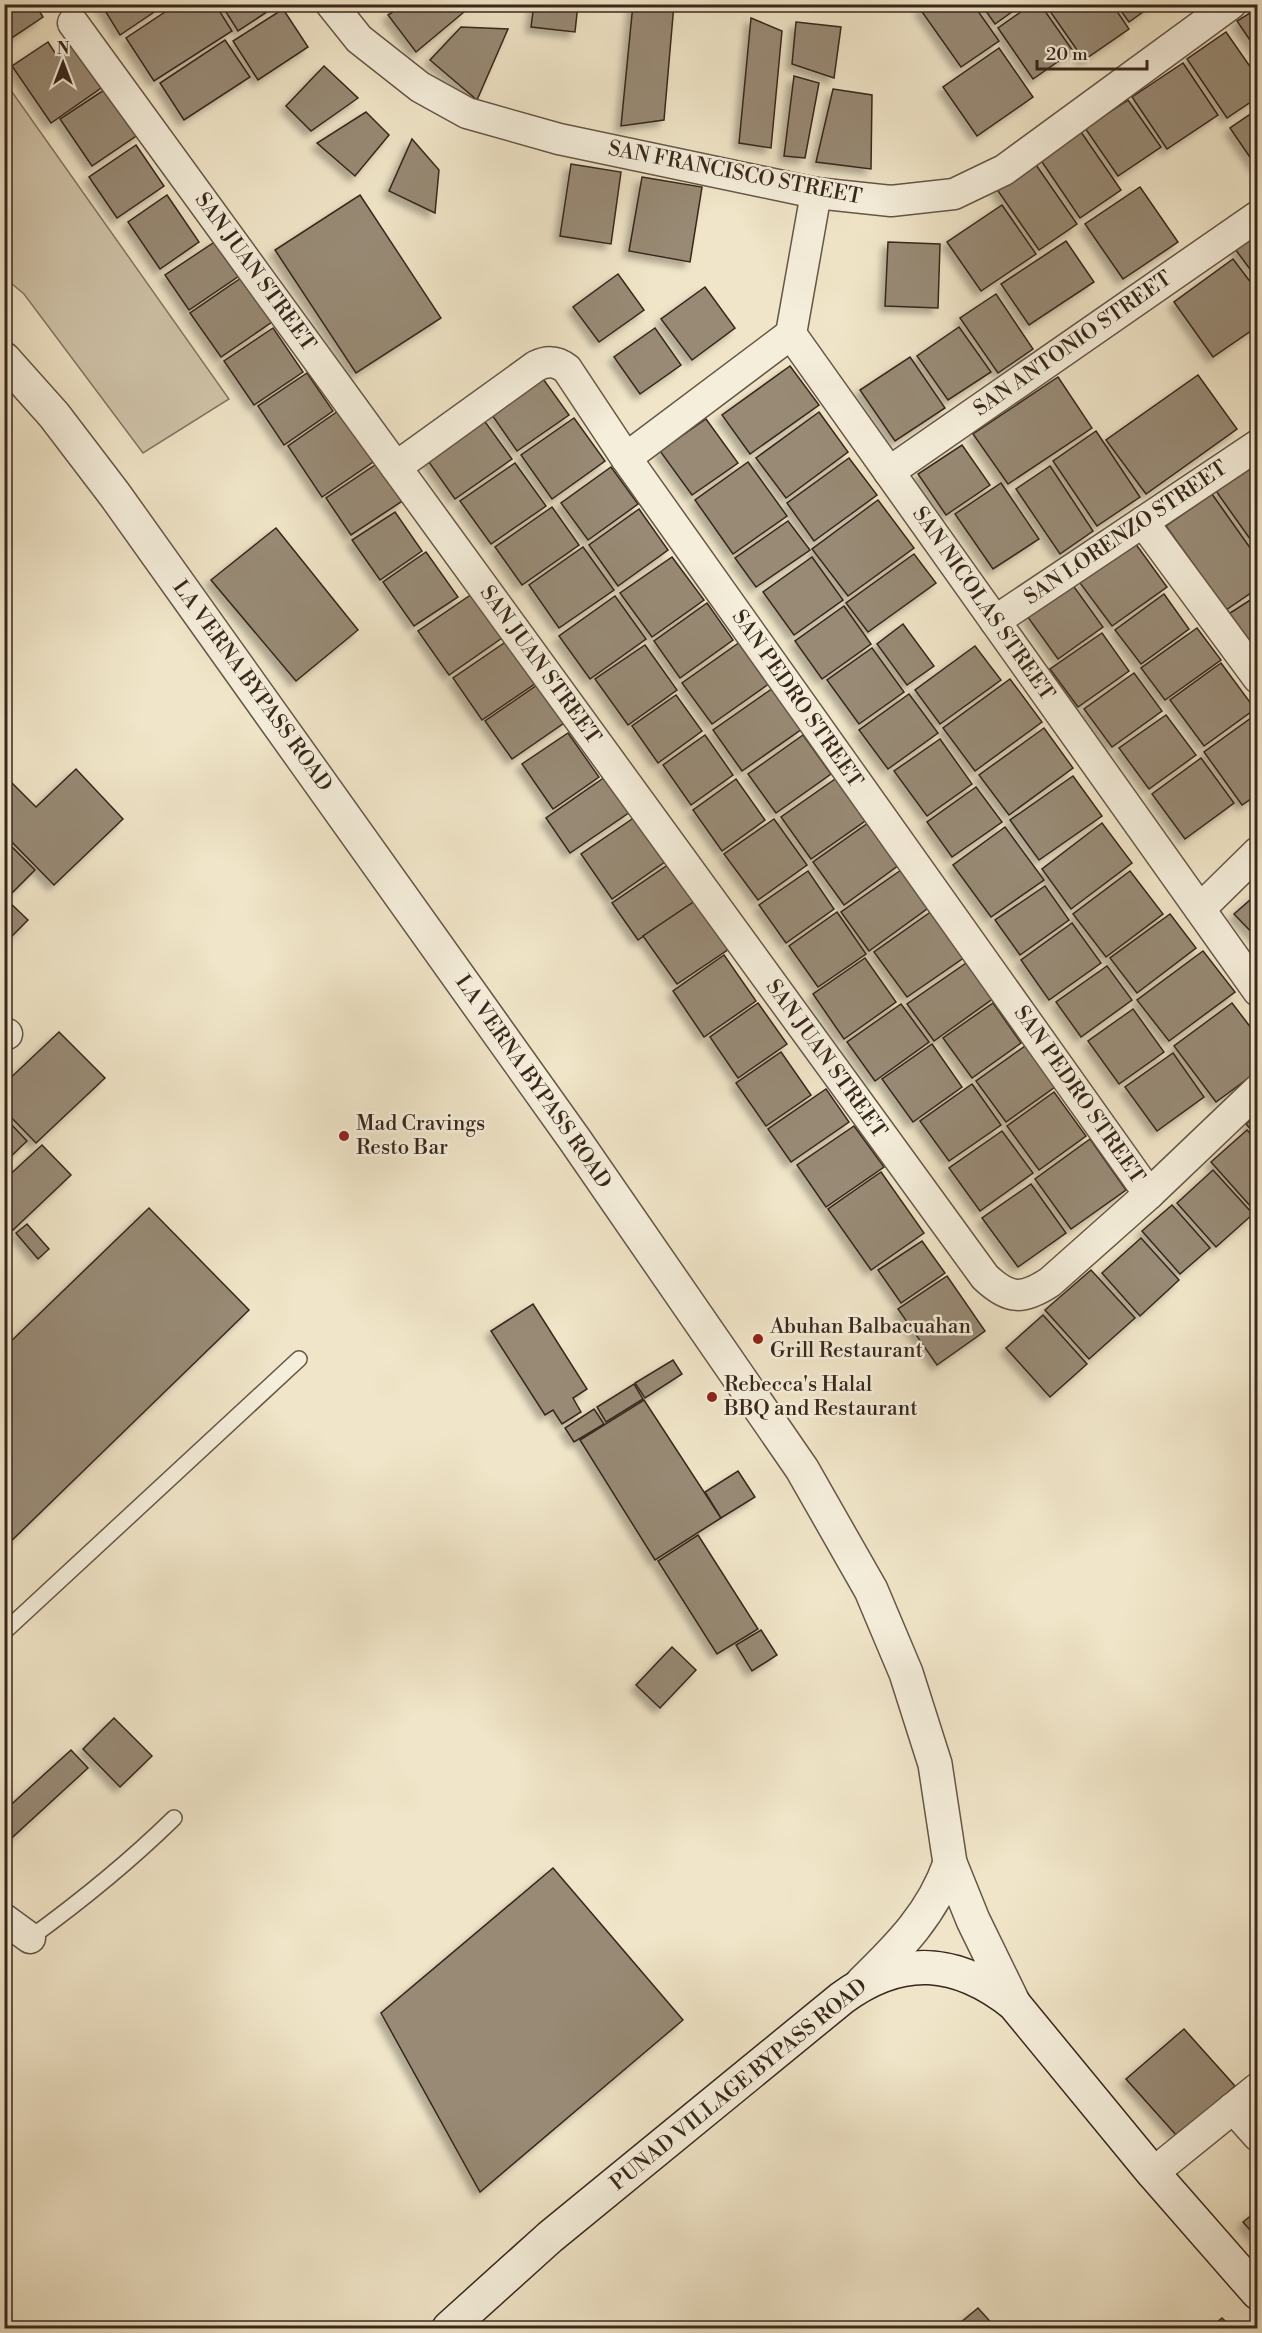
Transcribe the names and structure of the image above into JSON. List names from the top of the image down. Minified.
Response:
{"streets":{"street":["SAN FRANCISCO STREET","SAN JUAN STREET","SAN ANTONIO STREET","SAN LORENZO STREET","SAN NICOLAS STREET","LA VERNA BYPASS ROAD","SAN PEDRO STREET","PUNAD VILLAGE BYPASS ROAD"]},"crossings":[["SAN JUAN STREET","SAN PEDRO STREET"],["SAN ANTONIO STREET","SAN NICOLAS STREET"],["SAN LORENZO STREET","SAN NICOLAS STREET"],["LA VERNA BYPASS ROAD","PUNAD VILLAGE BYPASS ROAD"]],"places":["Mad Cravings Resto Bar","Abuhan Balbacuahan Grill Restaurant","Rebecca's Halal BBQ and Restaurant"],"scale_bar":"20 m","north":"top"}
